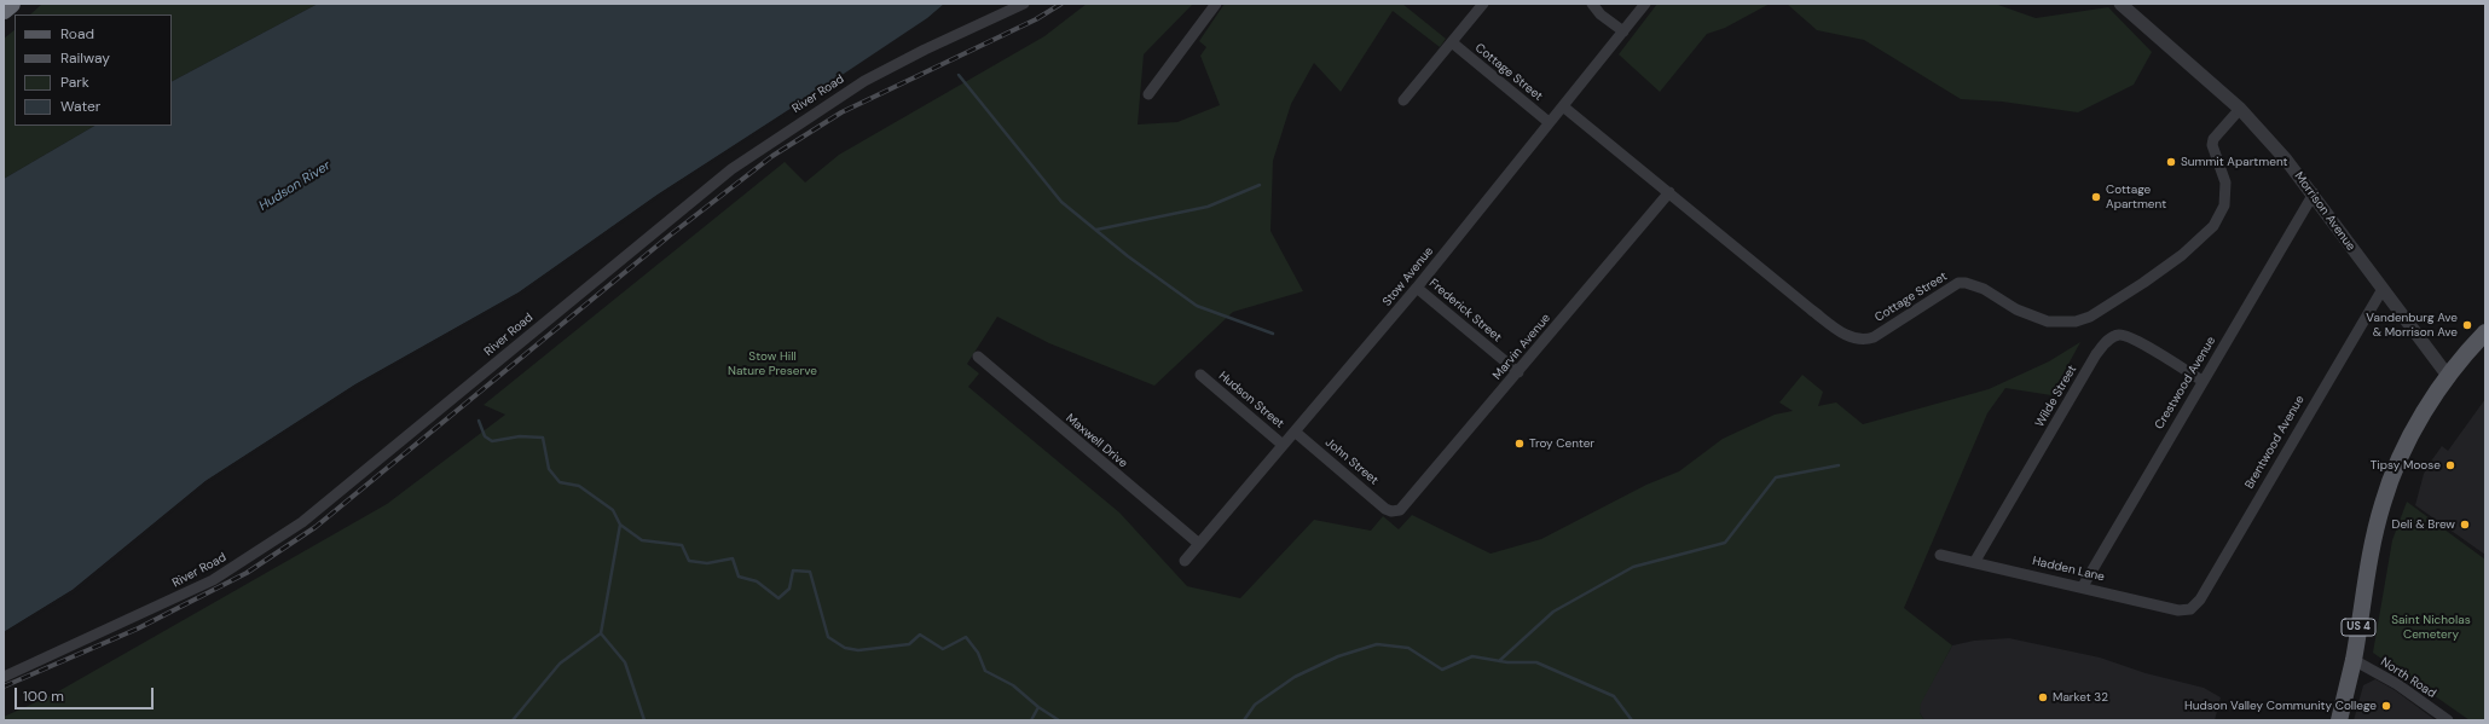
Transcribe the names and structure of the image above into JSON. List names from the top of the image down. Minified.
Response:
{"streets":{"main road":["US 4"],"street":["Cottage Street","River Road","Morrison Avenue","Stow Avenue","Frederick Street","Marvin Avenue","Crestwood Avenue","Wilde Street","Hudson Street","Maxwell Drive","Brentwood Avenue","John Street","Hadden Lane","North Road"]},"crossings":[["Cottage Street","Morrison Avenue"],["Cottage Street","Stow Avenue"],["Cottage Street","Marvin Avenue"],["Morrison Avenue","Crestwood Avenue"],["Morrison Avenue","Brentwood Avenue"],["Morrison Avenue","US 4"],["Stow Avenue","Frederick Street"],["Stow Avenue","Hudson Street"],["Stow Avenue","Maxwell Drive"],["Stow Avenue","John Street"],["Frederick Street","Marvin Avenue"],["Marvin Avenue","John Street"],["Crestwood Avenue","Wilde Street"],["Crestwood Avenue","Hadden Lane"],["Wilde Street","Hadden Lane"],["Brentwood Avenue","Hadden Lane"],["US 4","North Road"]],"water":["Hudson River"],"parks":["Stow Hill Nature Preserve","Saint Nicholas Cemetery"],"places":["Summit Apartment","Cottage Apartment","Vandenburg Ave & Morrison Ave","Troy Center","Tipsy Moose","Deli & Brew","Market 32","Hudson Valley Community College"],"legend":["Road","Railway","Park","Water"],"scale_bar":"100 m"}
